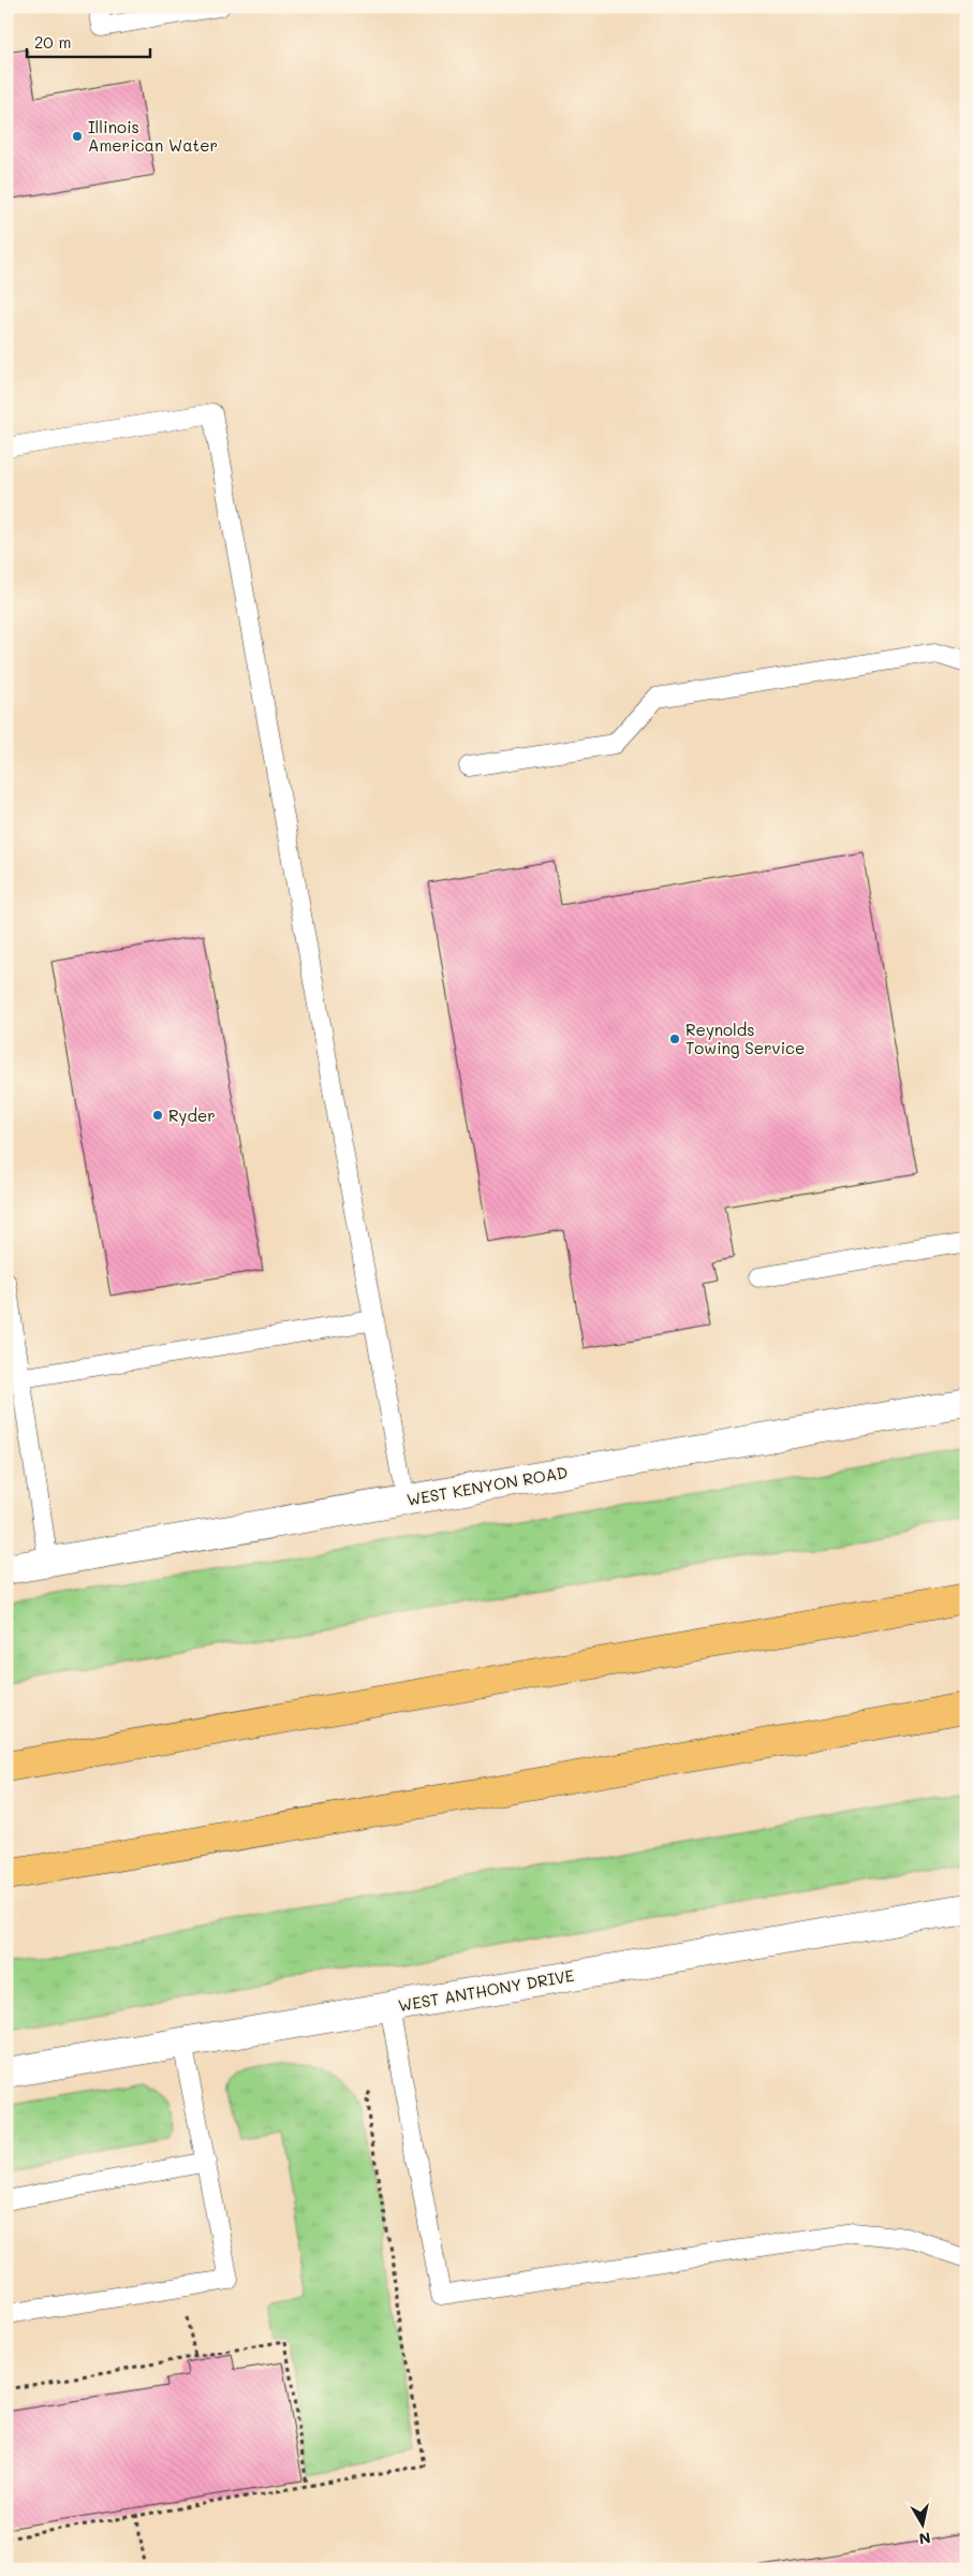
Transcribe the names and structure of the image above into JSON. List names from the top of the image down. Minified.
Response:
{"streets":{"street":["WEST KENYON ROAD","WEST ANTHONY DRIVE"]},"places":["Illinois American Water","Reynolds Towing Service","Ryder"],"scale_bar":"20 m","north":"bottom"}
